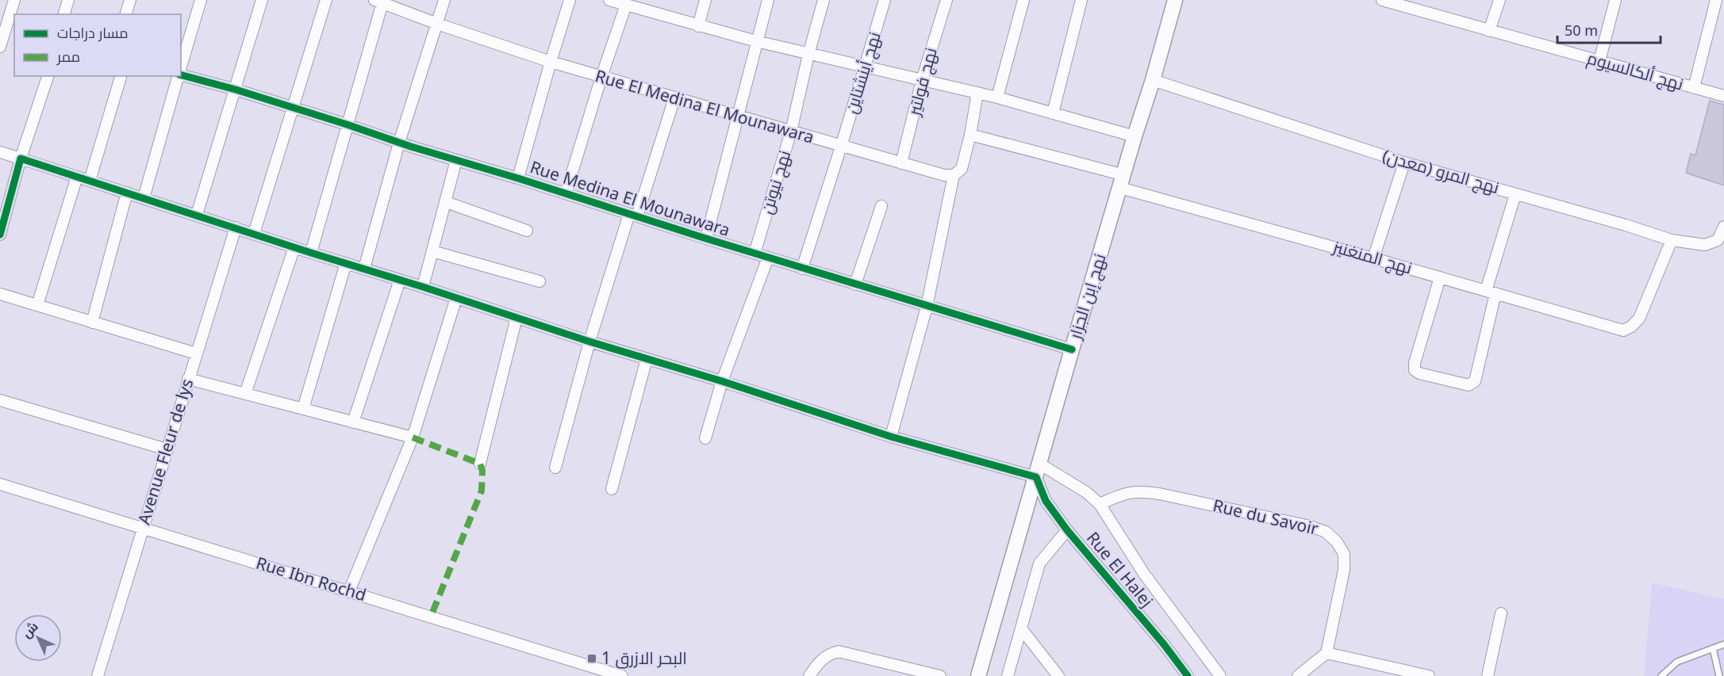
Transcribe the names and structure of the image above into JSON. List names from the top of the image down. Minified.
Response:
{"streets":{"street":["نهج ألكالسيوم","نهج أينشتاين","نهج فولتير","Rue El Medina El Mounawara","نهج المرو (معدن)","نهج نيوتن","Rue Medina El Mounawara","نهج المنغنيز","نهج إبن الجزار","Avenue Fleur de lys","Rue du Savoir","Rue El Halej","Rue Ibn Rochd"]},"crossings":[["نهج أينشتاين","Rue El Medina El Mounawara"],["نهج أينشتاين","Rue Medina El Mounawara"],["نهج فولتير","Rue El Medina El Mounawara"],["Rue El Medina El Mounawara","نهج نيوتن"],["نهج المرو (معدن)","نهج المنغنيز"],["نهج المرو (معدن)","نهج إبن الجزار"],["نهج نيوتن","Rue Medina El Mounawara"],["Rue Medina El Mounawara","نهج إبن الجزار"],["نهج المنغنيز","نهج إبن الجزار"],["نهج إبن الجزار","Rue El Halej"],["Avenue Fleur de lys","Rue Ibn Rochd"],["Rue du Savoir","Rue El Halej"]],"places":{"transit":["1 البحر الازرق"]},"legend":["مسار دراجات","ممر"],"scale_bar":"50 m","north":"top left"}
